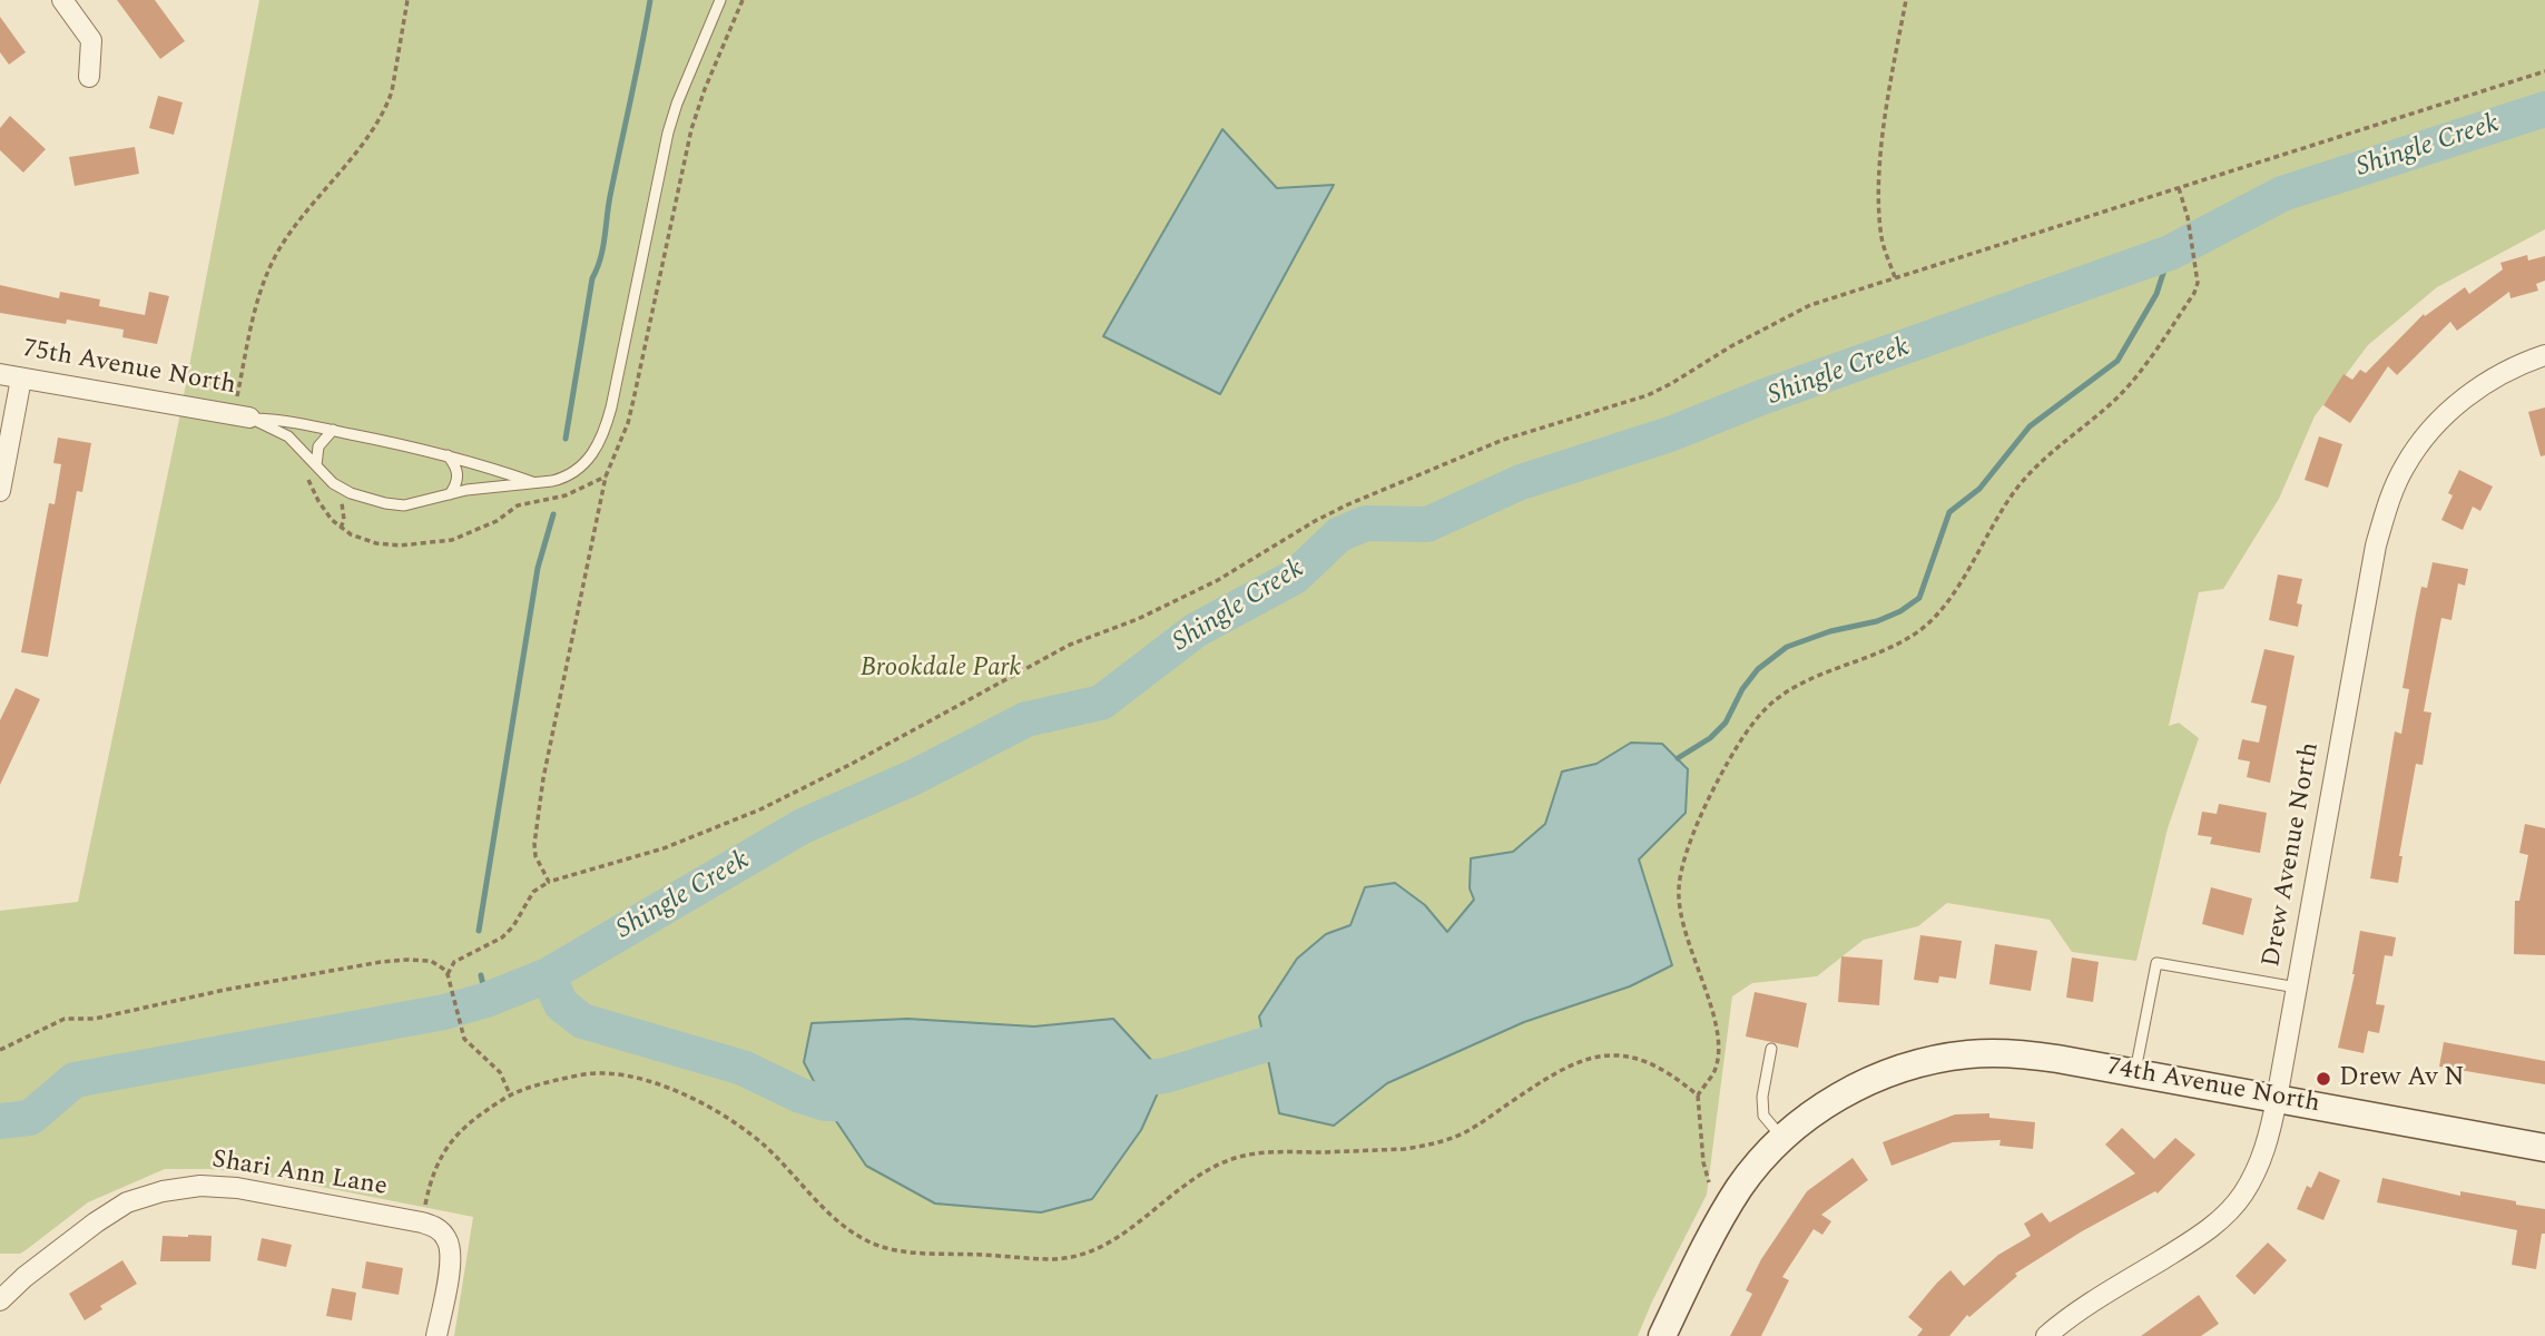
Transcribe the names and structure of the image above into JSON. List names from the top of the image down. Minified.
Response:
{"streets":{"street":["75th Avenue North","Drew Avenue North","74th Avenue North","Shari Ann Lane"]},"crossings":[["Drew Avenue North","74th Avenue North"]],"water":["Shingle Creek"],"parks":["Brookdale Park"],"places":["Drew Av N"]}
